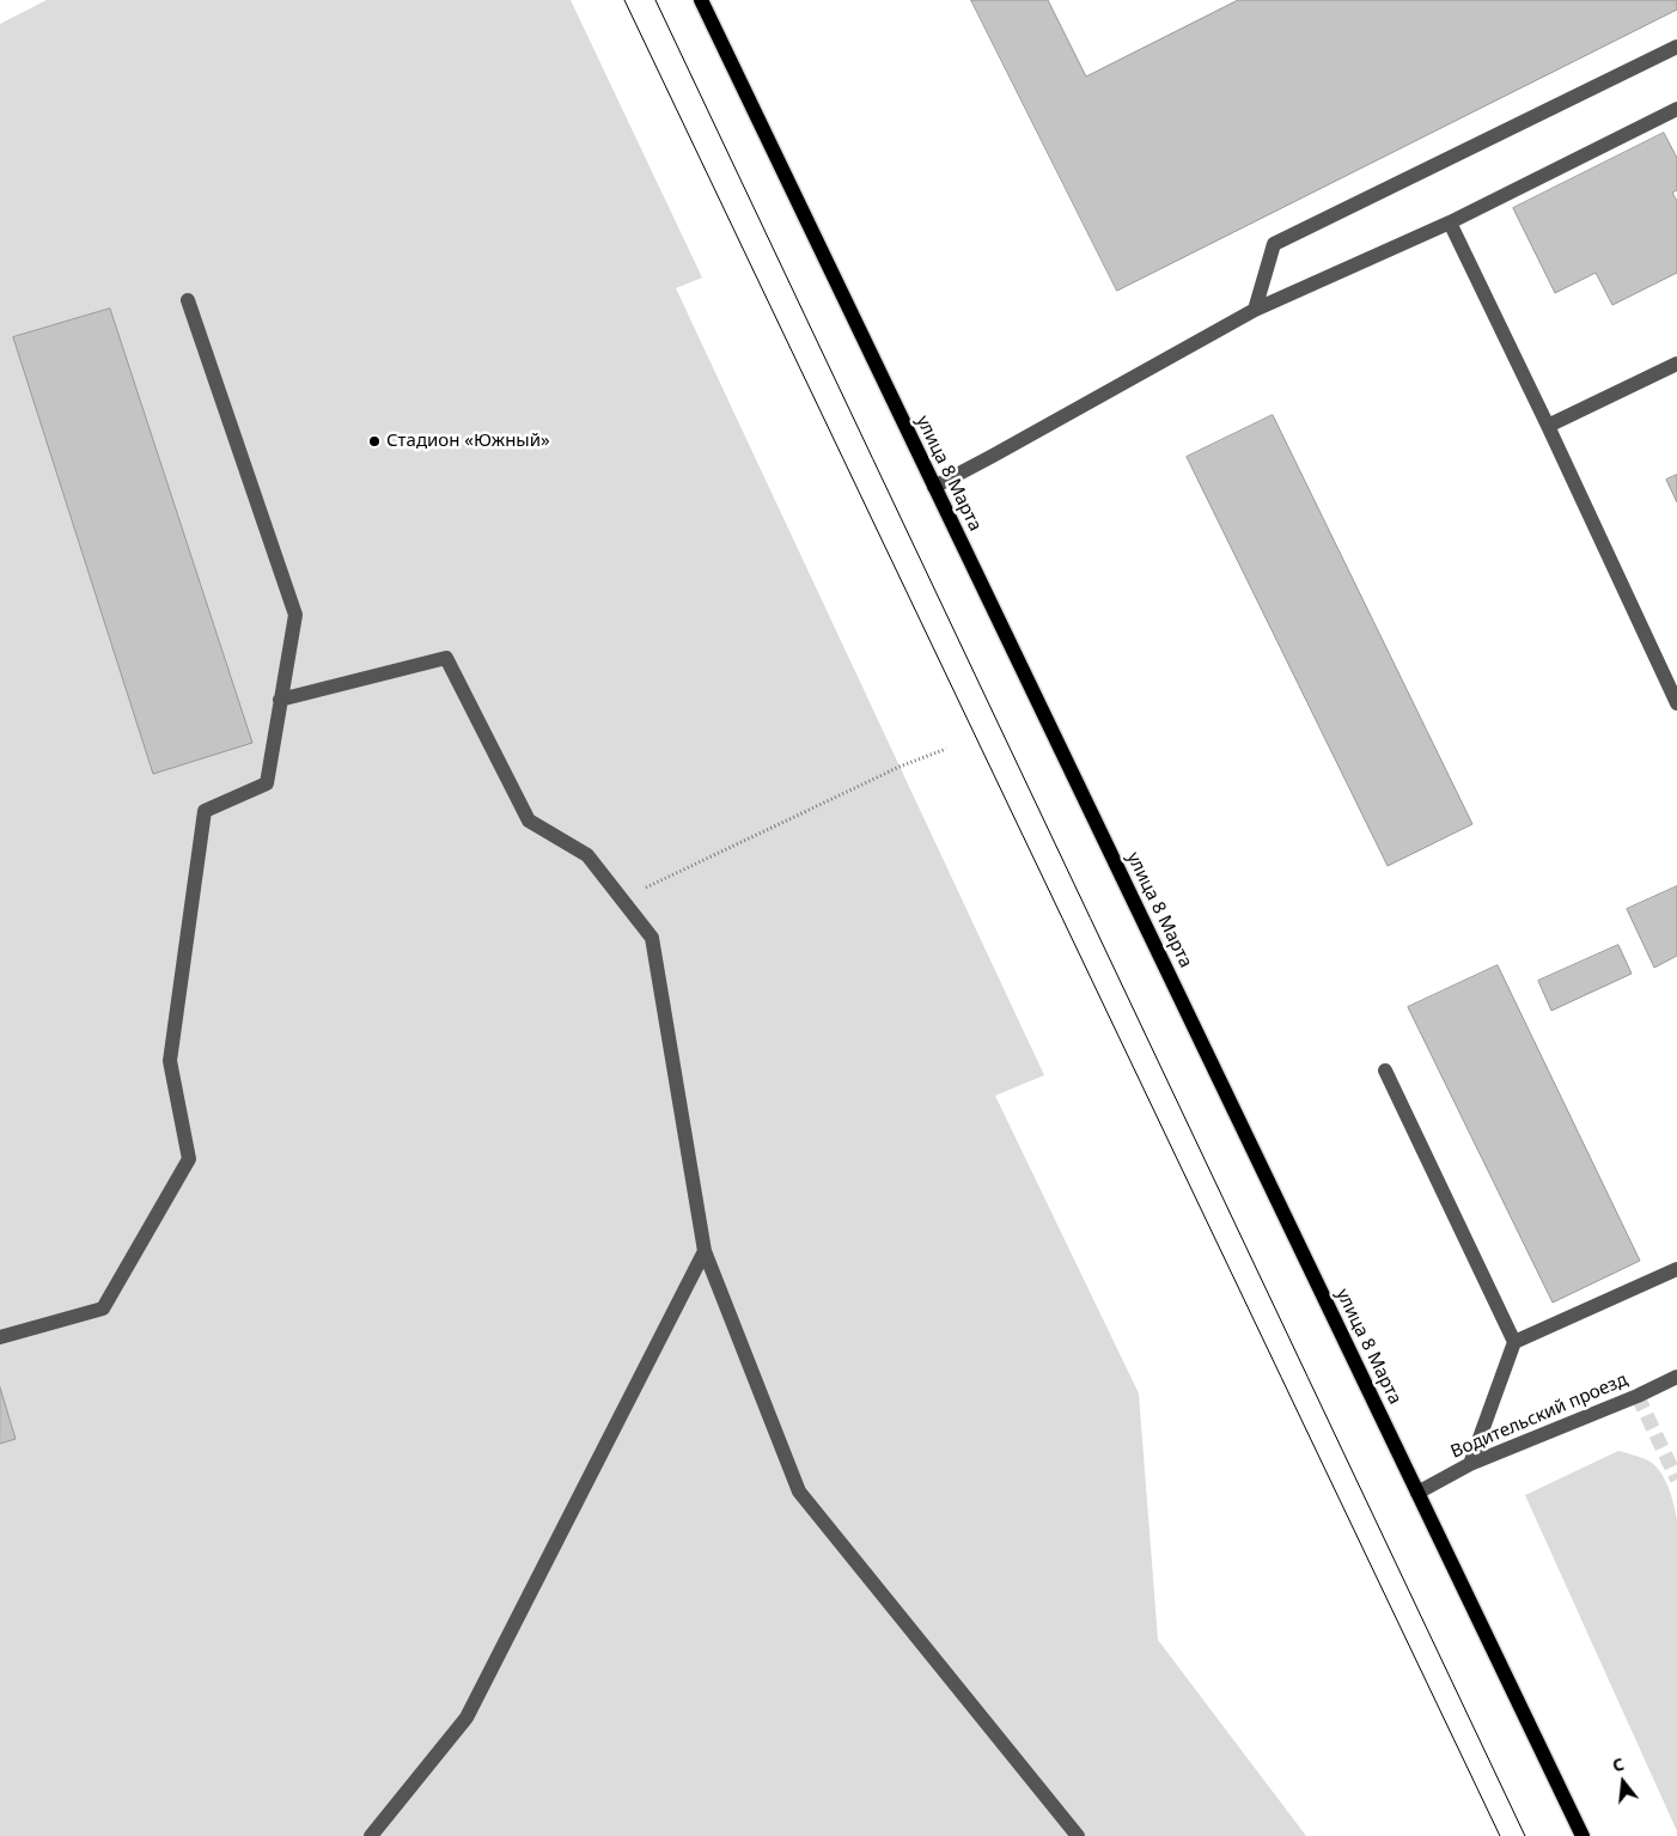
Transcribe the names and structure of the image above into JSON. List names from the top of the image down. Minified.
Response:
{"streets":{"main road":["улица 8 Марта"],"street":["Водительский проезд"]},"crossings":[["улица 8 Марта","Водительский проезд"]],"places":["Стадион «Южный»"],"north":"top"}
